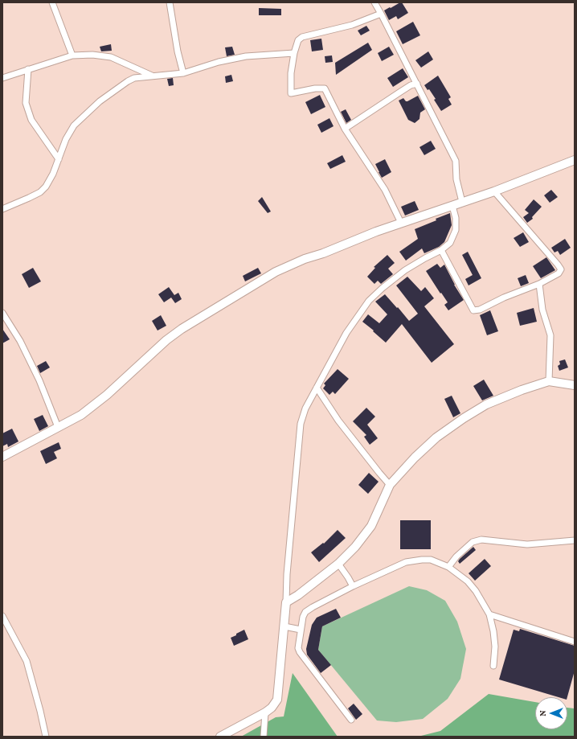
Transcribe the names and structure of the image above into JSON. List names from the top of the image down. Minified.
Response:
{"north":"left"}
